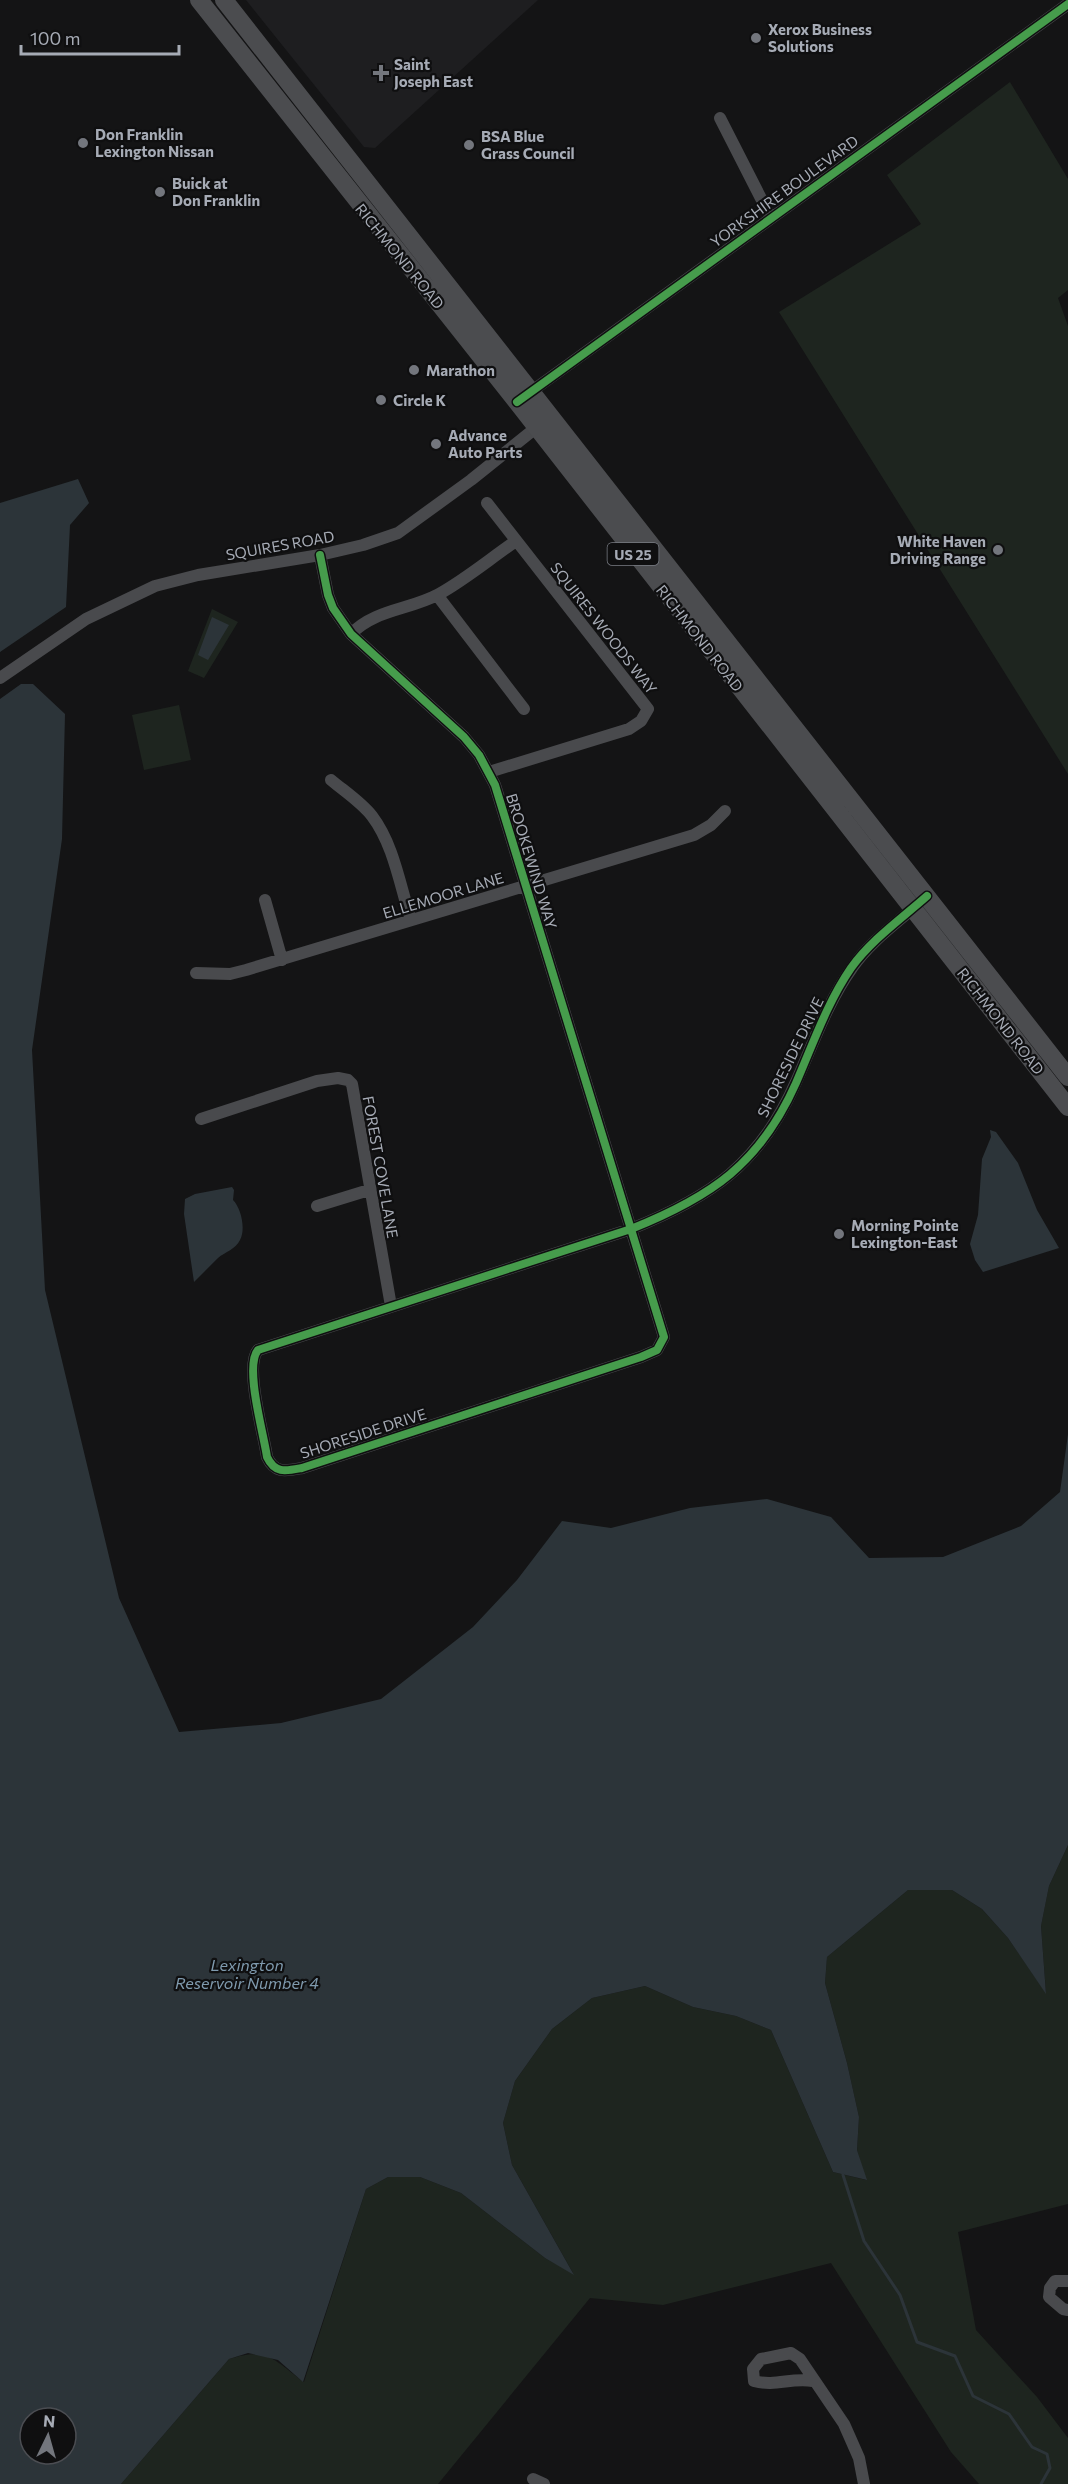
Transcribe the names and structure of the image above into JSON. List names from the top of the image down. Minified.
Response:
{"streets":{"highway":["RICHMOND ROAD","US 25"],"street":["YORKSHIRE BOULEVARD","SQUIRES ROAD","SQUIRES WOODS WAY","BROOKEWIND WAY","ELLEMOOR LANE","SHORESIDE DRIVE","FOREST COVE LANE"]},"crossings":[["YORKSHIRE BOULEVARD","RICHMOND ROAD"],["RICHMOND ROAD","SQUIRES ROAD"],["RICHMOND ROAD","SHORESIDE DRIVE"],["SQUIRES ROAD","BROOKEWIND WAY"],["SQUIRES WOODS WAY","BROOKEWIND WAY"],["BROOKEWIND WAY","ELLEMOOR LANE"],["BROOKEWIND WAY","SHORESIDE DRIVE"],["SHORESIDE DRIVE","FOREST COVE LANE"]],"water":["Lexington Reservoir Number 4"],"places":{"other":["Xerox Business Solutions","Don Franklin Lexington Nissan","BSA Blue Grass Council","Buick at Don Franklin","Marathon","Circle K","Advance Auto Parts","White Haven Driving Range","Morning Pointe Lexington-East"],"health":["Saint Joseph East"]},"scale_bar":"100 m","north":"top"}
